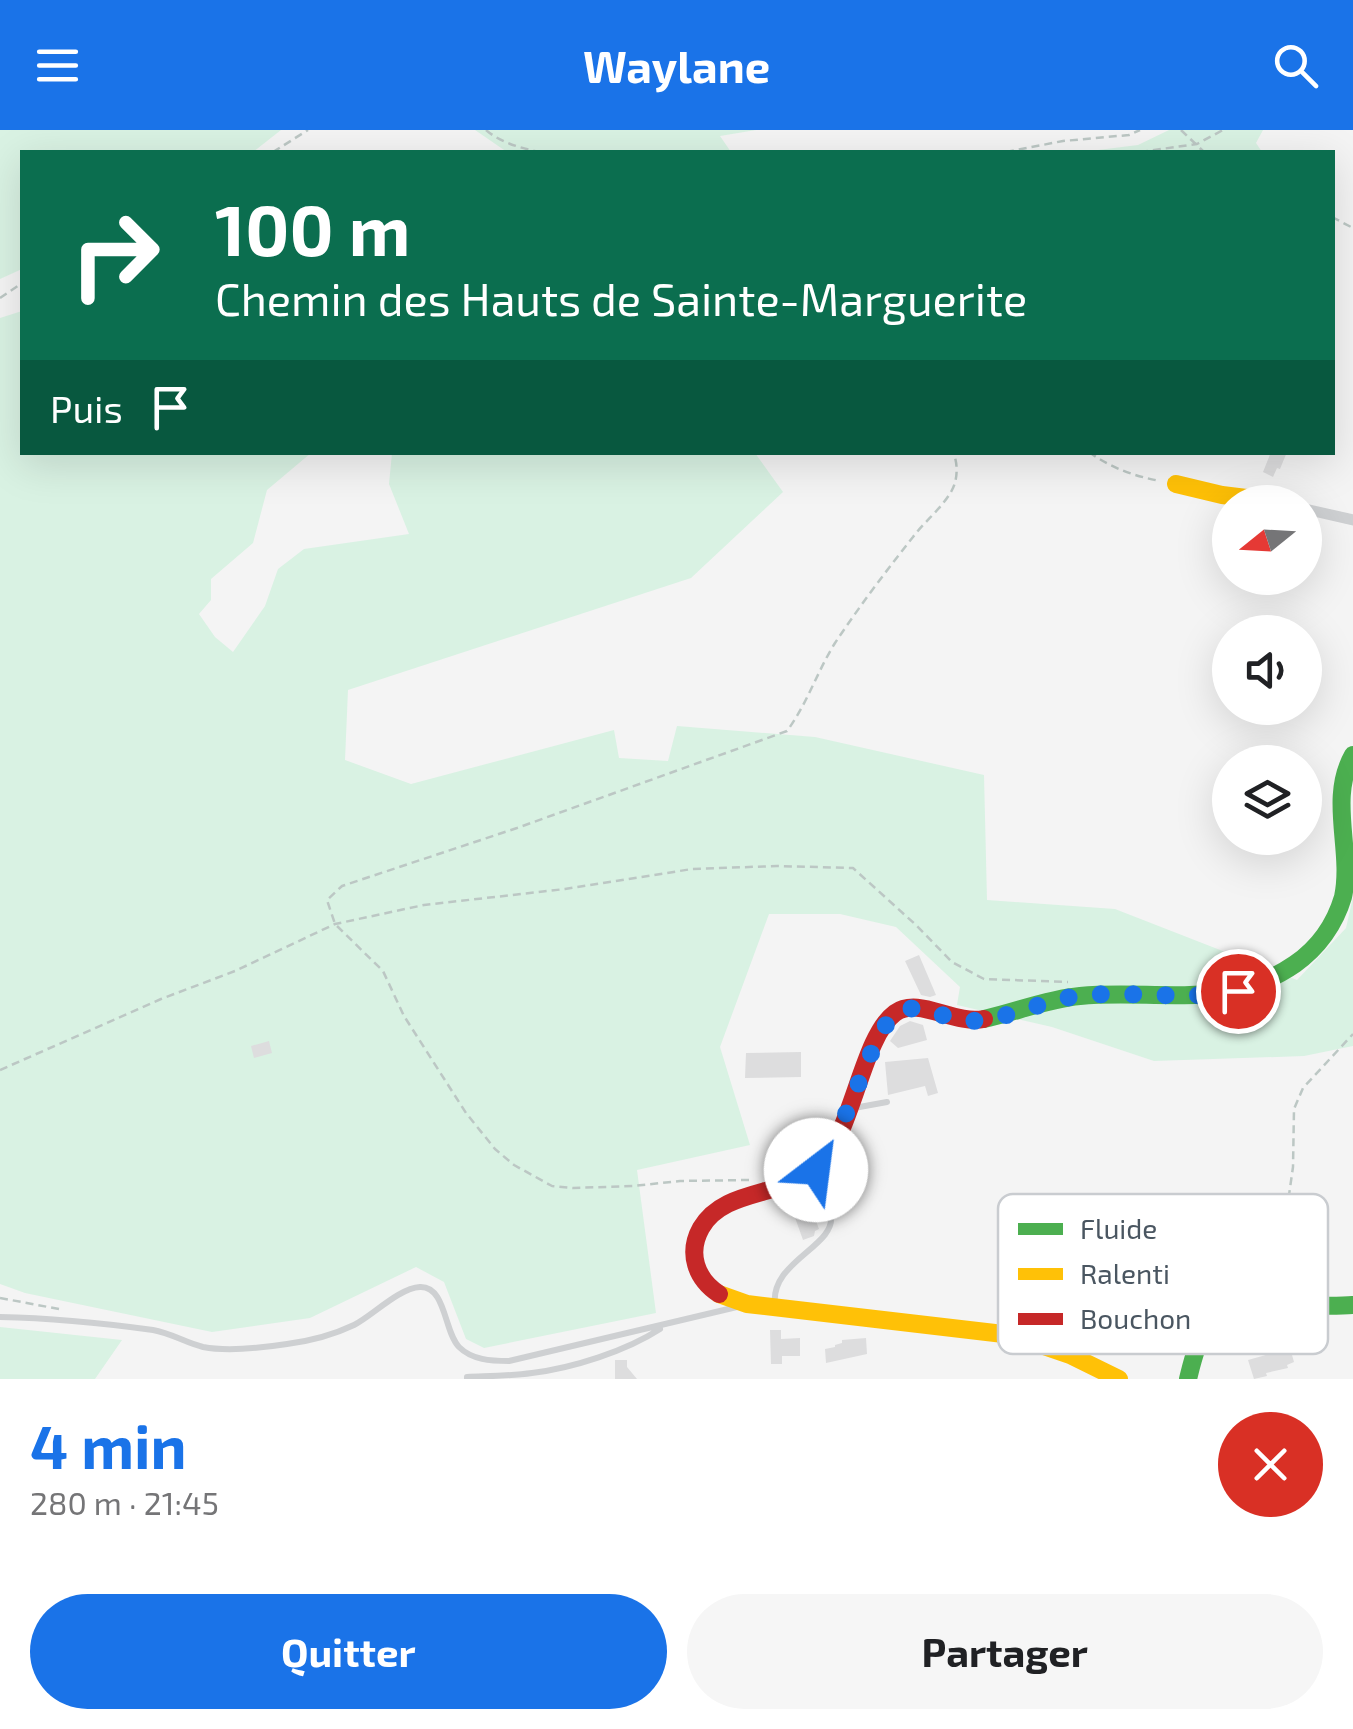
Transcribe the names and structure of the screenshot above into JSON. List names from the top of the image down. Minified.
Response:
{"legend":["Fluide","Ralenti","Bouchon"],"north":"left","page":{"header":"Waylane","turn":["100 m","Chemin des Hauts de Sainte-Marguerite"],"then":"Puis","heading":["4 min","280 m · 21:45"],"buttons":["Quitter","Partager"]}}
